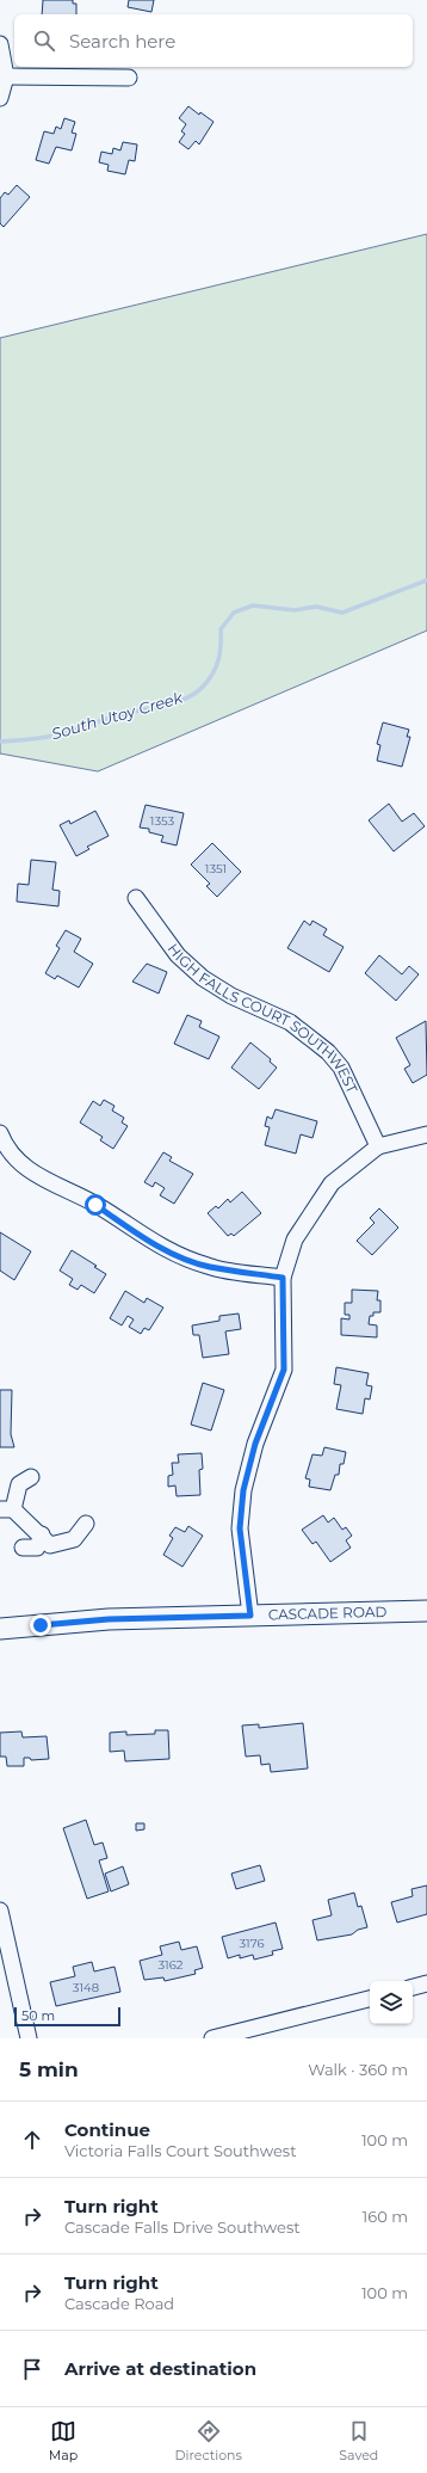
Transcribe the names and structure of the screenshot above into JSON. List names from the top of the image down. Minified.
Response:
{"streets":{"main road":["CASCADE ROAD"],"street":["HIGH FALLS COURT SOUTHWEST"]},"water":["South Utoy Creek"],"house_numbers":["1353","1351","3176","3162","3148"],"scale_bar":"50 m","page":{"search":"Search here","scale":"50 m","heading":["5 min","Walk · 360 m"],"list":[["Continue","Victoria Falls Court Southwest","100 m"],["Turn right","Cascade Falls Drive Southwest","160 m"],["Turn right","Cascade Road","100 m"],"Arrive at destination"],"nav":["Map","Directions","Saved"]}}
